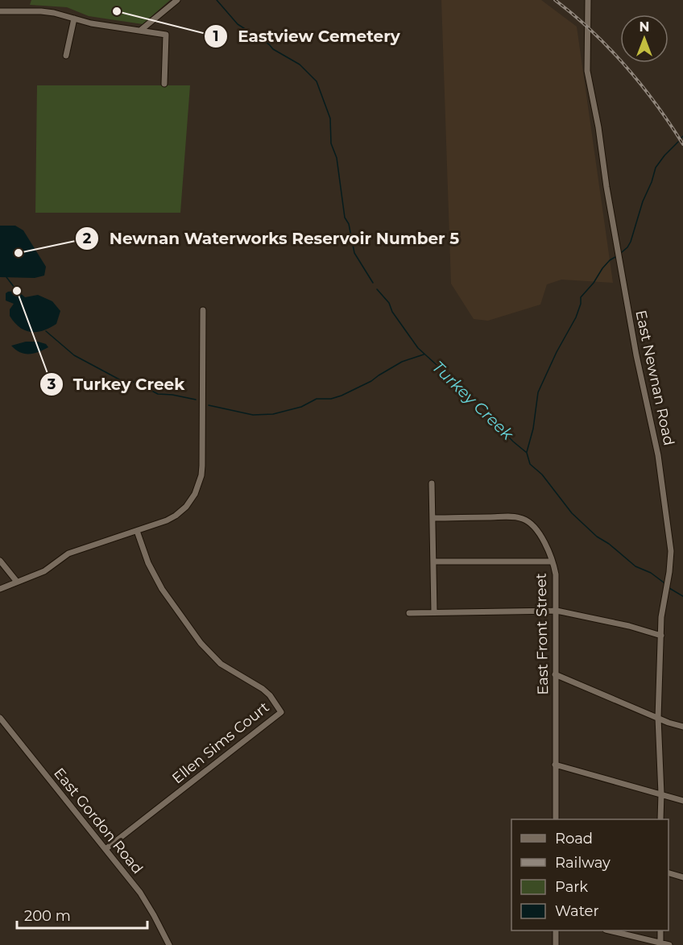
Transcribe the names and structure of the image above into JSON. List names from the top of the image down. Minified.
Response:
{"streets":{"street":["East Newnan Road","East Front Street","Ellen Sims Court","East Gordon Road"]},"crossings":[["Ellen Sims Court","East Gordon Road"]],"water":["Turkey Creek"],"places":["Eastview Cemetery","Newnan Waterworks Reservoir Number 5","Turkey Creek"],"legend":["Road","Railway","Park","Water"],"scale_bar":"200 m","north":"top"}
